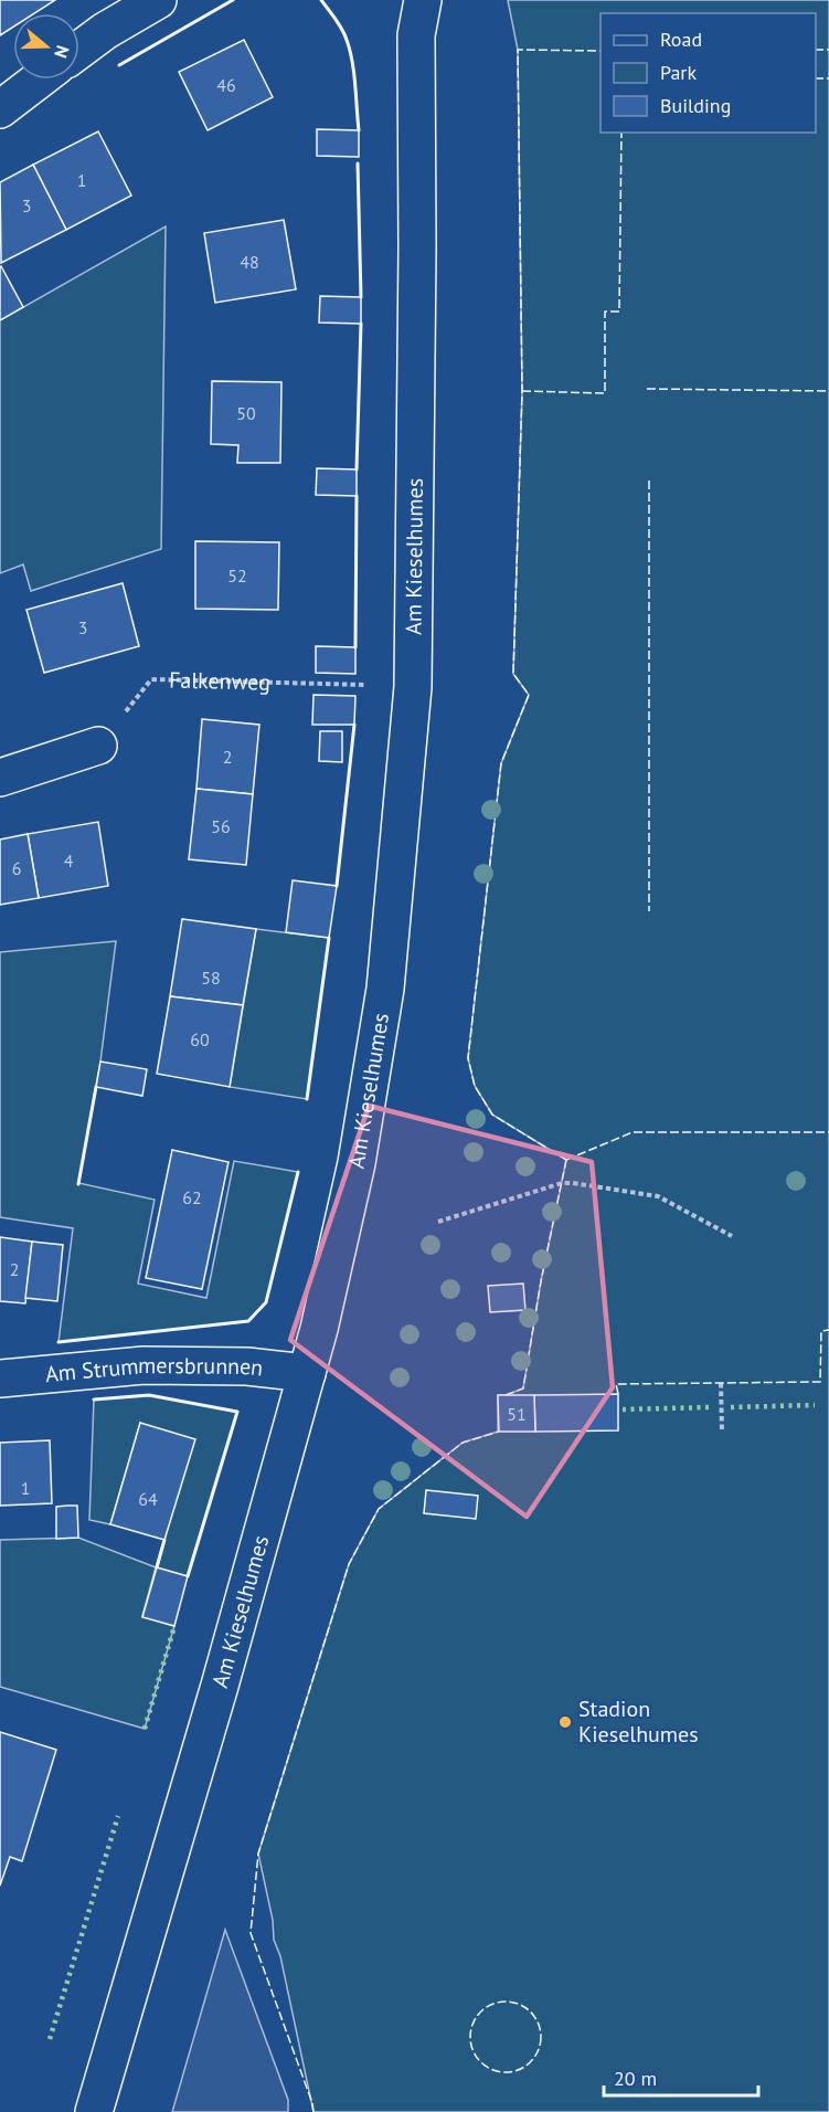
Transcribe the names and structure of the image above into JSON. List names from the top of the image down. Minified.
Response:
{"streets":{"street":["Am Kieselhumes","Am Strummersbrunnen"],"path":["Falkenweg"]},"crossings":[["Am Kieselhumes","Am Strummersbrunnen"]],"places":["Stadion Kieselhumes"],"house_numbers":["46","1","3","48","50","52","3","2","56","4","6","58","60","62","2","51","1","64"],"legend":["Road","Park","Building"],"scale_bar":"20 m","north":"right"}
